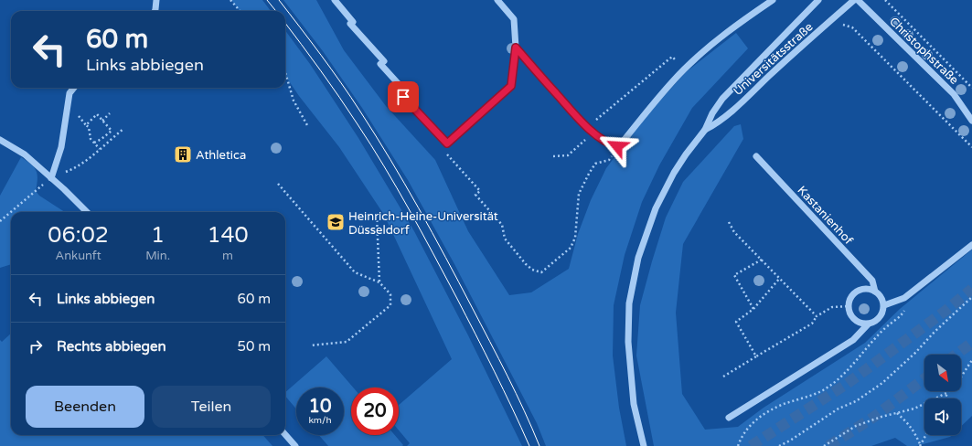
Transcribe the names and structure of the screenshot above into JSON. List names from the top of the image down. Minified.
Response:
{"streets":{"street":["Christophstraße","Universitätsstraße","Kastanienhof"]},"places":{"building":["Athletica"],"school or university":["Heinrich-Heine-Universität Düsseldorf"]},"north":"bottom right","page":{"turn":["60 m","Links abbiegen"],"eta":["06:02","Ankunft","1","Min.","140","m"],"list":[{"name":"Links abbiegen","value":"60 m"},{"name":"Rechts abbiegen","value":"50 m"}],"buttons":["Beenden","Teilen"],"speed":"10 km/h","limit":"20"}}
